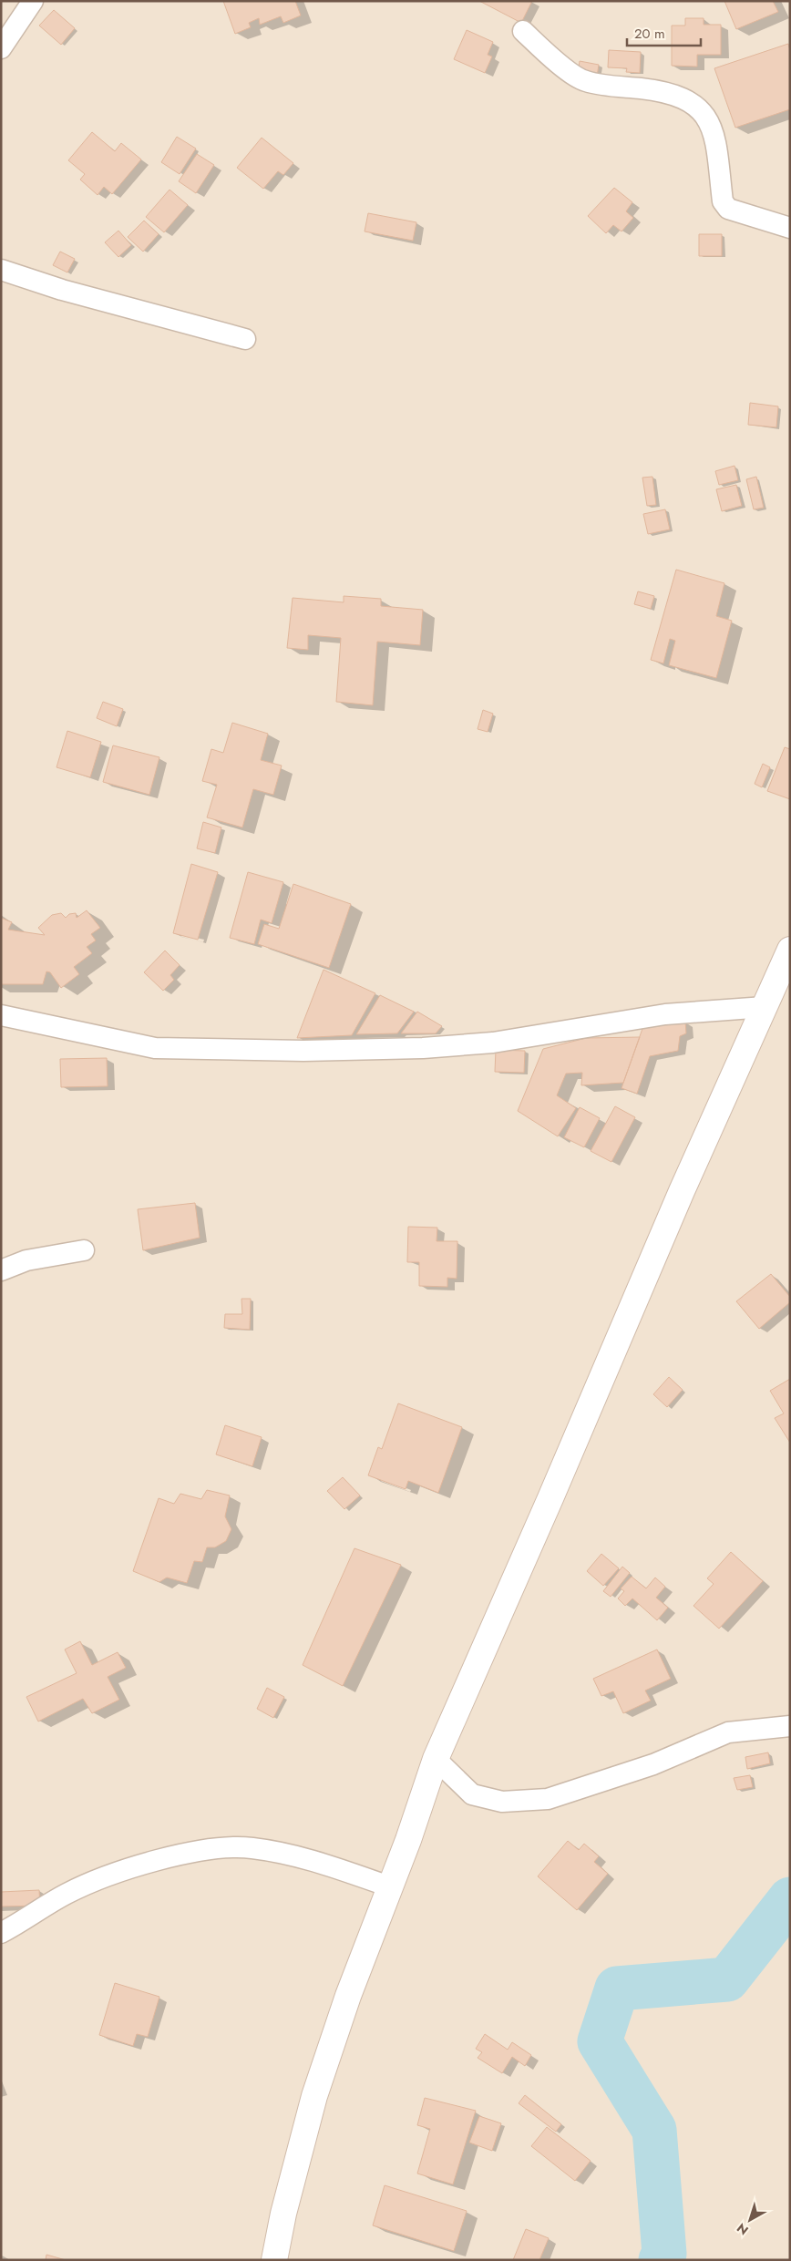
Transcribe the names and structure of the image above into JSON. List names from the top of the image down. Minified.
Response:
{"scale_bar":"20 m","north":"bottom left"}
